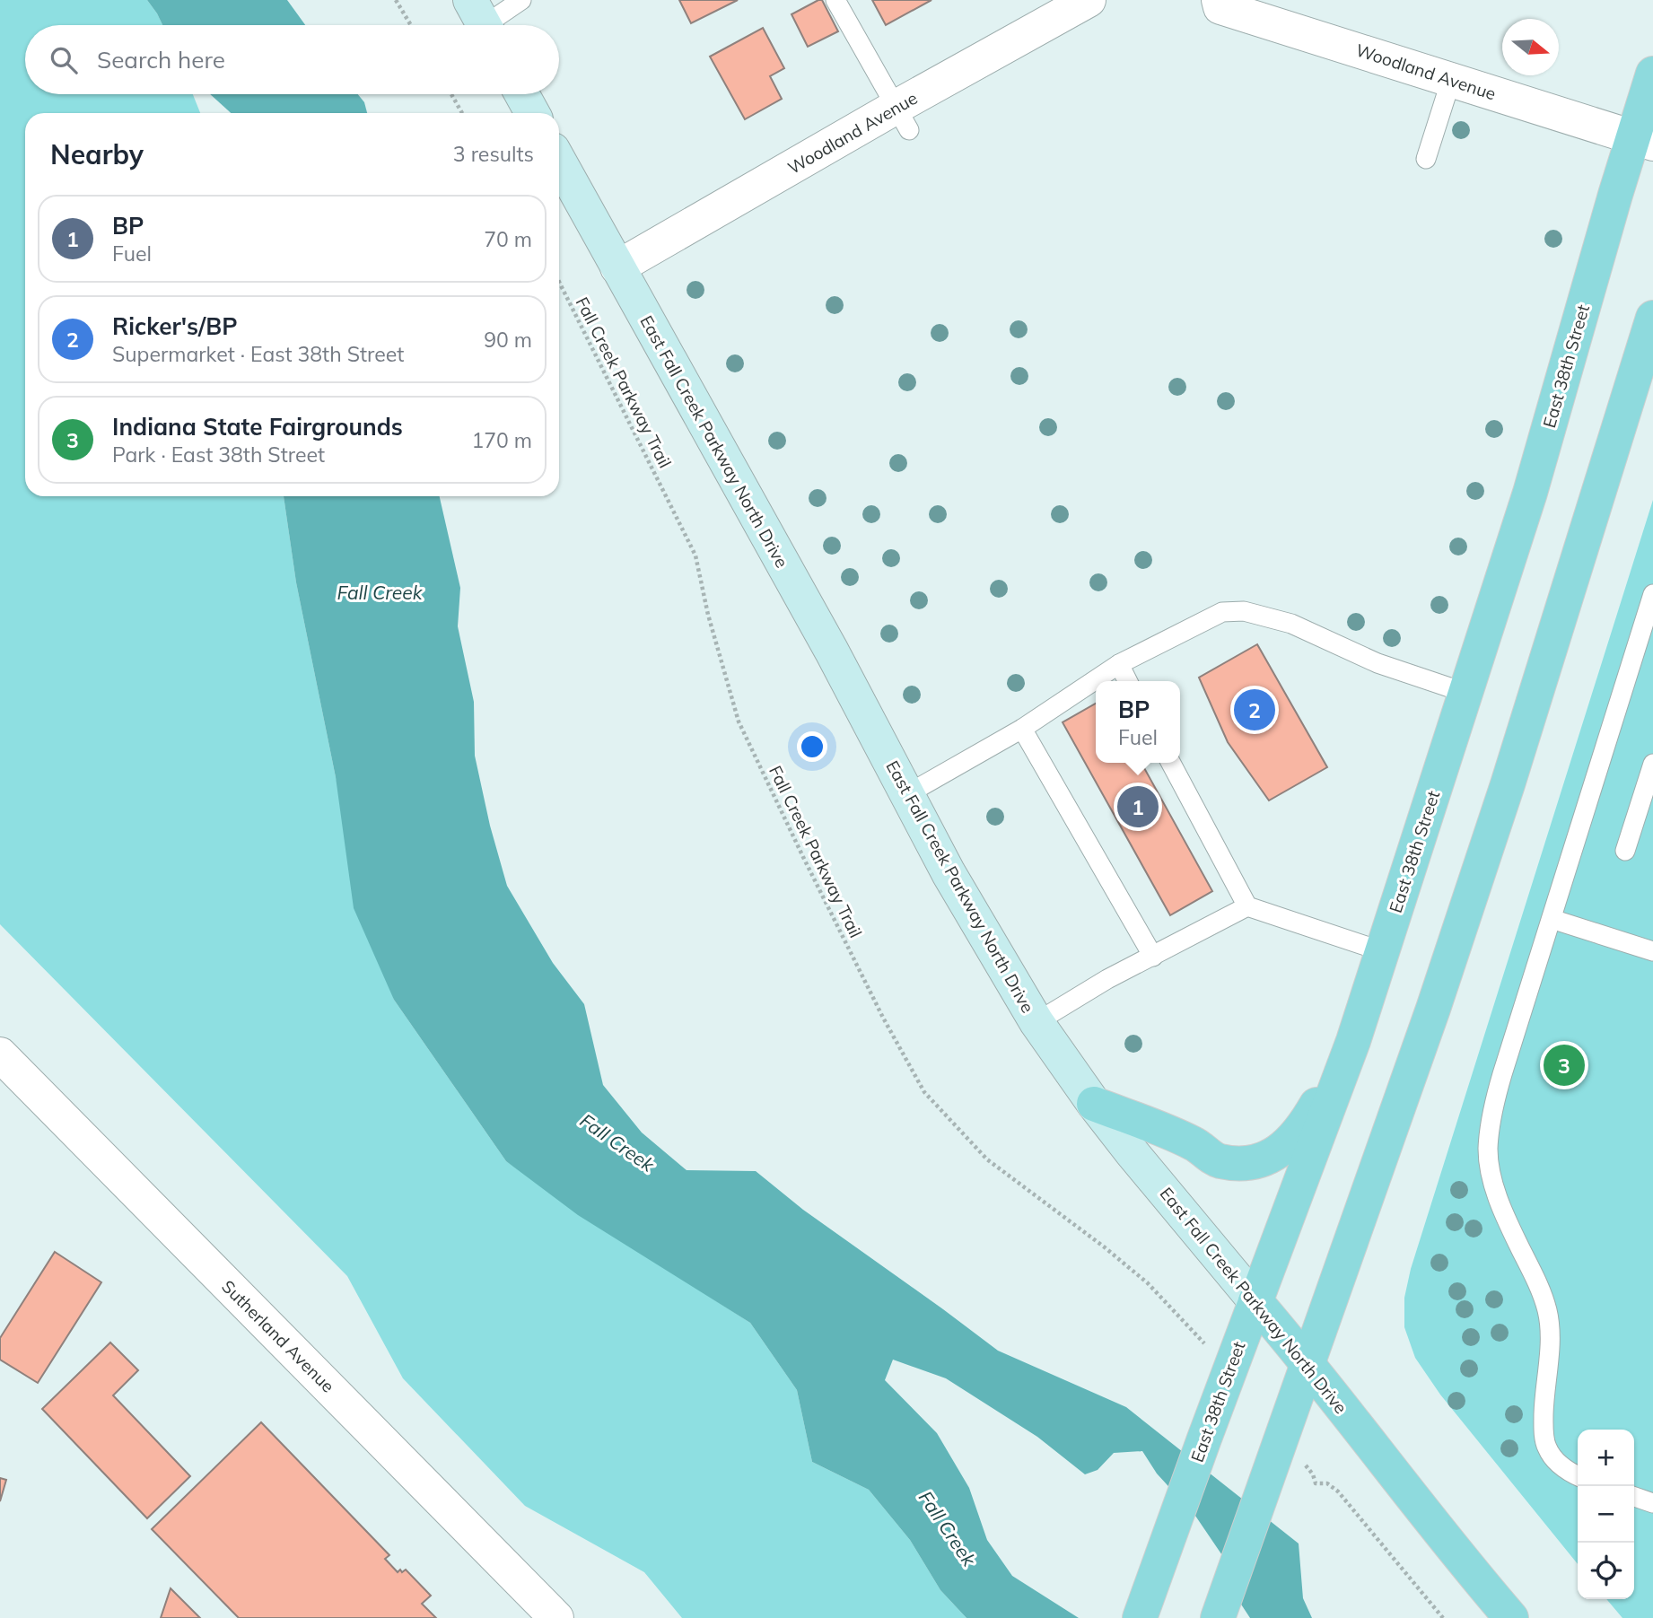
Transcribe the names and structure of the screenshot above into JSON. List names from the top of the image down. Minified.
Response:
{"streets":{"main road":["East 38th Street","East Fall Creek Parkway North Drive"],"street":["Woodland Avenue","Sutherland Avenue"],"path":["Fall Creek Parkway Trail"]},"crossings":[["Woodland Avenue","East 38th Street"],["Woodland Avenue","East Fall Creek Parkway North Drive"],["East 38th Street","East Fall Creek Parkway North Drive"]],"water":["Fall Creek"],"north":"right","page":{"search":"Search here","heading":["Nearby","3 results"],"list":[{"mark":"1","name":"BP","note":"Fuel","value":"70 m"},{"mark":"2","name":"Ricker's/BP","note":"Supermarket · East 38th Street","value":"90 m"},{"mark":"3","name":"Indiana State Fairgrounds","note":"Park · East 38th Street","value":"170 m"}],"popup":["BP","Fuel"],"pins":["2","1","3"],"map_buttons":["+","−"]}}
